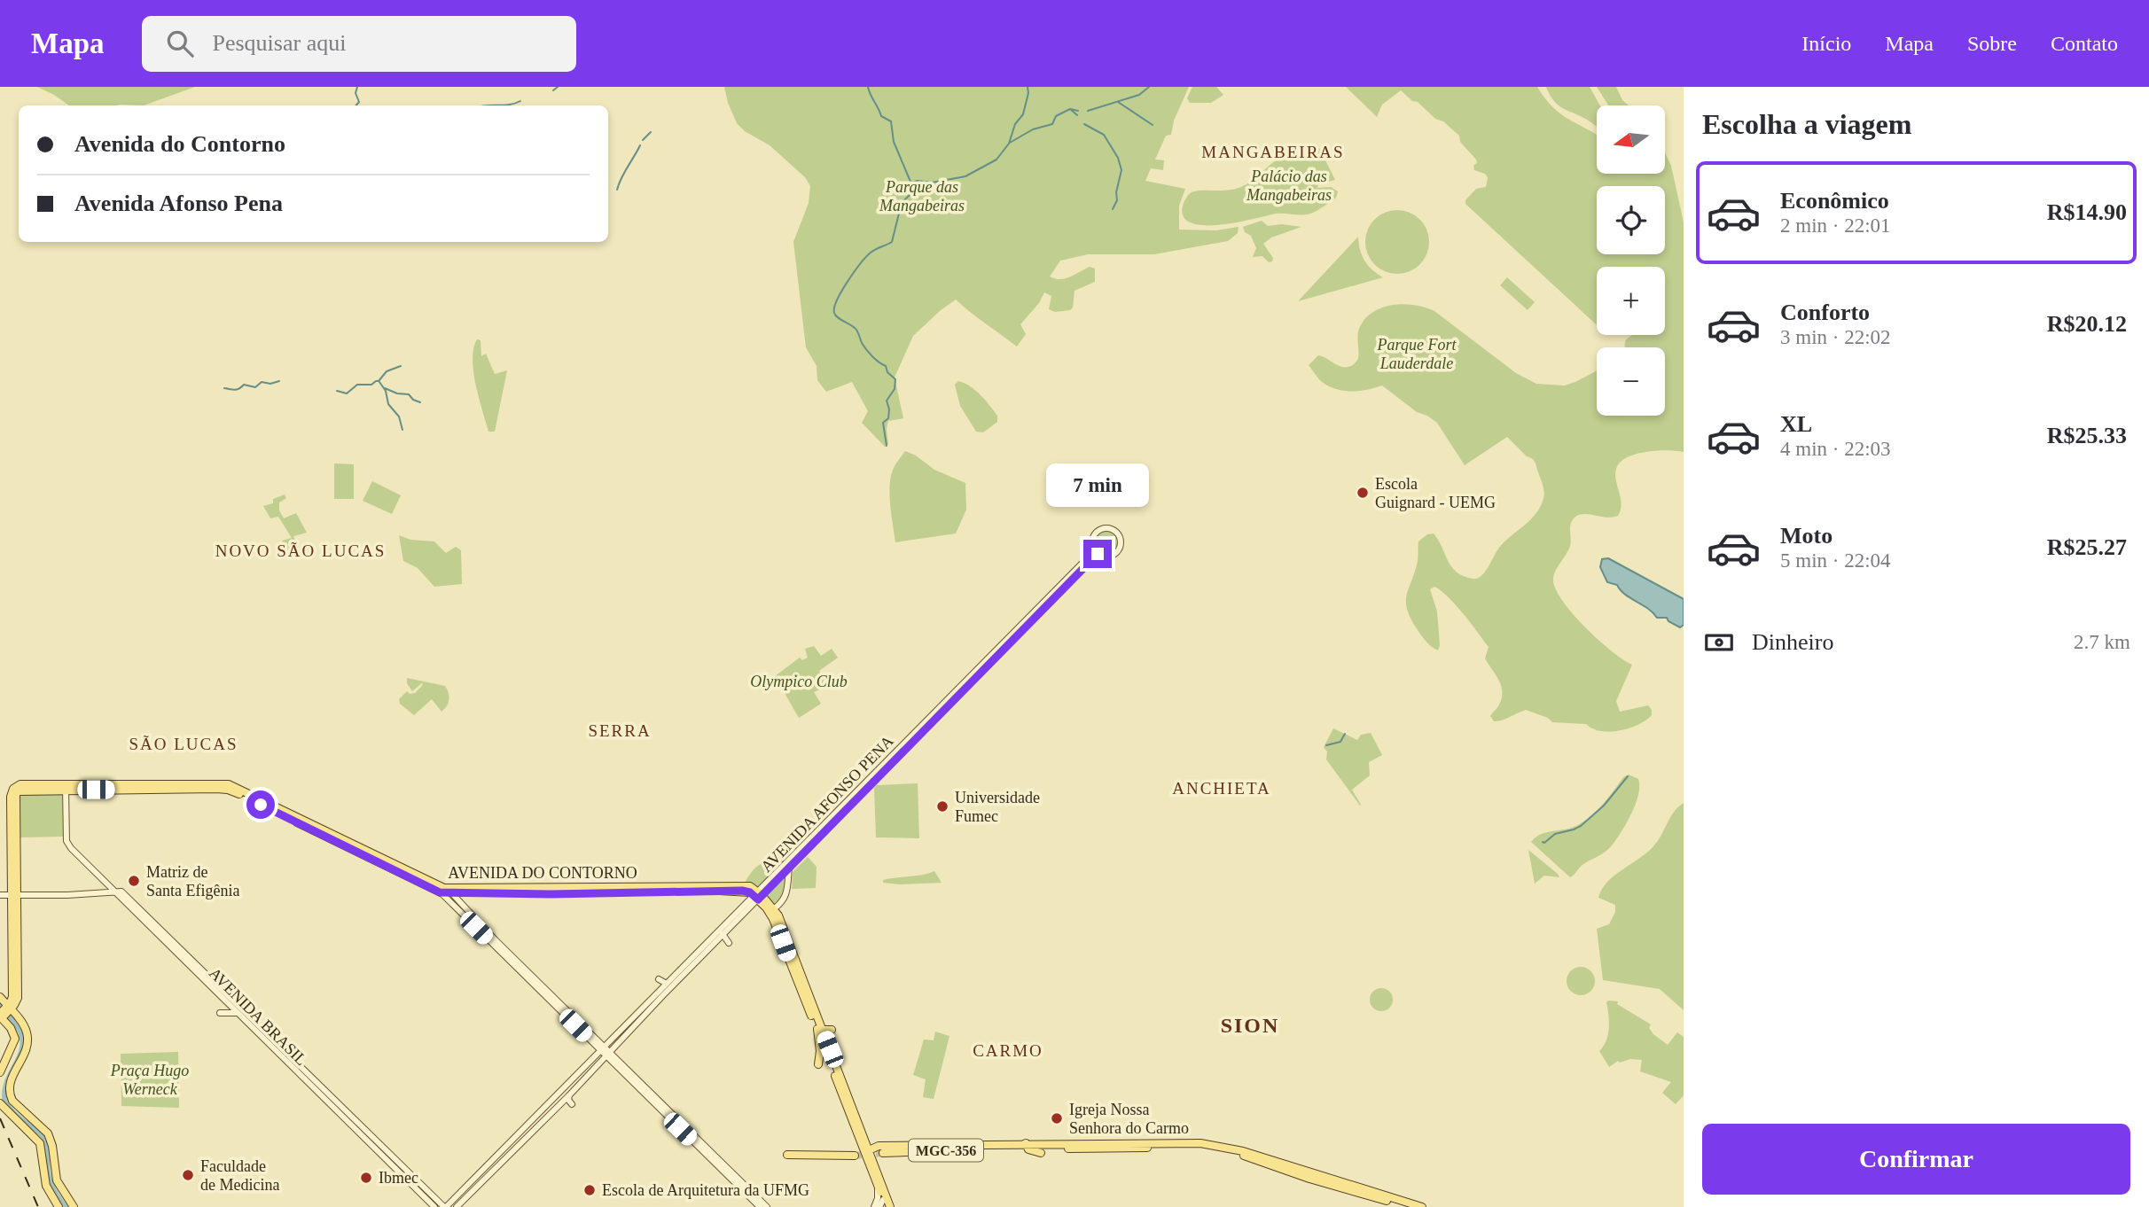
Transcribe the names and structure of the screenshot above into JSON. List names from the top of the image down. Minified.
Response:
{"streets":{"main road":["AVENIDA AFONSO PENA","AVENIDA DO CONTORNO","AVENIDA BRASIL","MGC-356"]},"crossings":[["AVENIDA AFONSO PENA","AVENIDA DO CONTORNO"],["AVENIDA AFONSO PENA","AVENIDA BRASIL"],["AVENIDA DO CONTORNO","AVENIDA BRASIL"]],"districts":["MANGABEIRAS","NOVO SÃO LUCAS","SERRA","SÃO LUCAS","ANCHIETA","SION","CARMO"],"parks":["Palácio das Mangabeiras","Parque das Mangabeiras","Parque Fort Lauderdale","Olympico Club","Praça Hugo Werneck"],"places":["Escola Guignard - UEMG","Universidade Fumec","Matriz de Santa Efigênia","Igreja Nossa Senhora do Carmo","Faculdade de Medicina","Ibmec","Escola de Arquitetura da UFMG"],"north":"left","page":{"header":"Mapa","search":"Pesquisar aqui","nav":["Início","Mapa","Sobre","Contato"],"heading":"Escolha a viagem","map_buttons":["+","−"],"banner":["Avenida do Contorno","Avenida Afonso Pena"],"list":[{"name":"Econômico","note":"2 min · 22:01","value":"R$14.90"},{"name":"Conforto","note":"3 min · 22:02","value":"R$20.12"},{"name":"XL","note":"4 min · 22:03","value":"R$25.33"},{"name":"Moto","note":"5 min · 22:04","value":"R$25.27"}],"bubble":"7 min","pay":["Dinheiro","2.7 km"],"buttons":"Confirmar"}}
